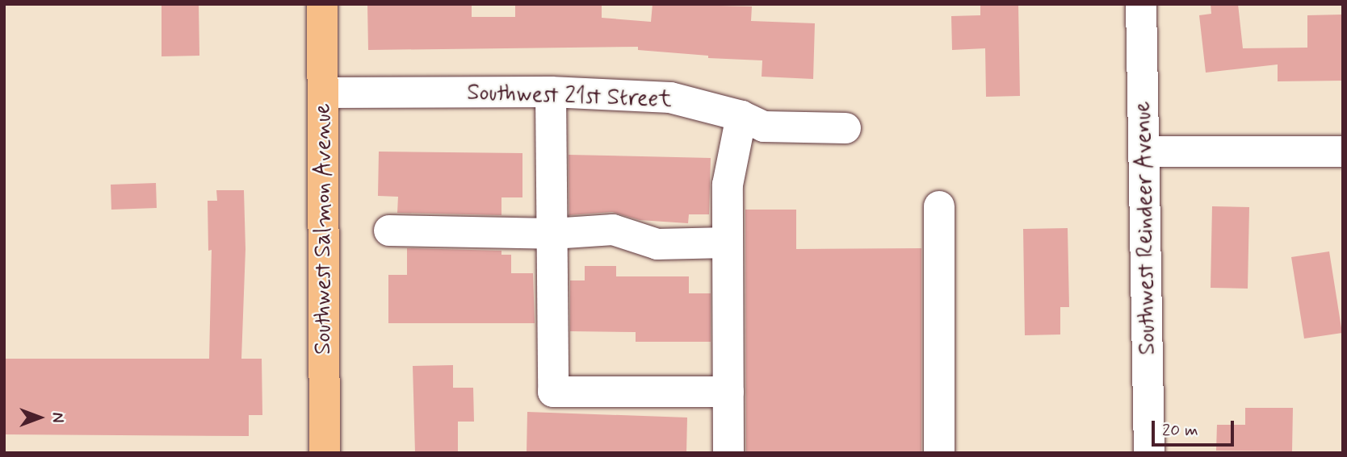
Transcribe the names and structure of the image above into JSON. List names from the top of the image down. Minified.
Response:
{"streets":{"main road":["Southwest Salmon Avenue"],"street":["Southwest 21st Street","Southwest Reindeer Avenue"]},"crossings":[["Southwest 21st Street","Southwest Salmon Avenue"]],"scale_bar":"20 m","north":"right"}
